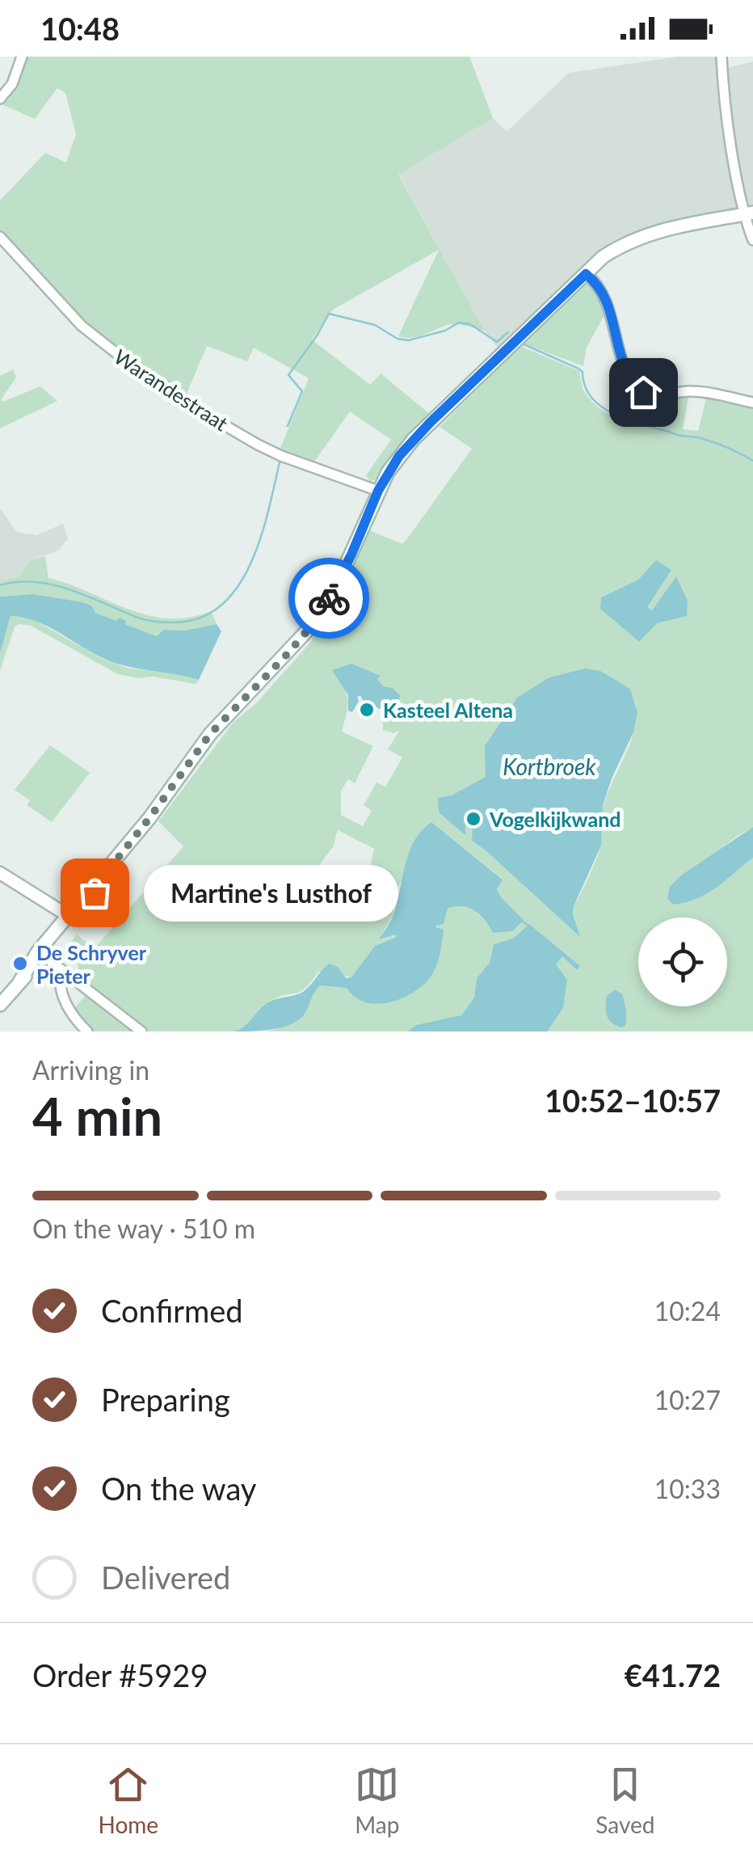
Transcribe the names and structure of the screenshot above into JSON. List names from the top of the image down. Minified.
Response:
{"streets":{"street":["Warandestraat"]},"water":["Kortbroek"],"places":["Kasteel Altena","Vogelkijkwand","Martine's Lusthof","De Schryver Pieter"],"page":{"status":"10:48","bubble":"Martine's Lusthof","heading":["4 min","Arriving in","10:52–10:57"],"panel":["Order #5929","€41.72"],"bar":"On the way · 510 m","list":[["Confirmed","10:24"],["Preparing","10:27"],["On the way","10:33"],"Delivered"],"tabs":["Home","Map","Saved"]}}
